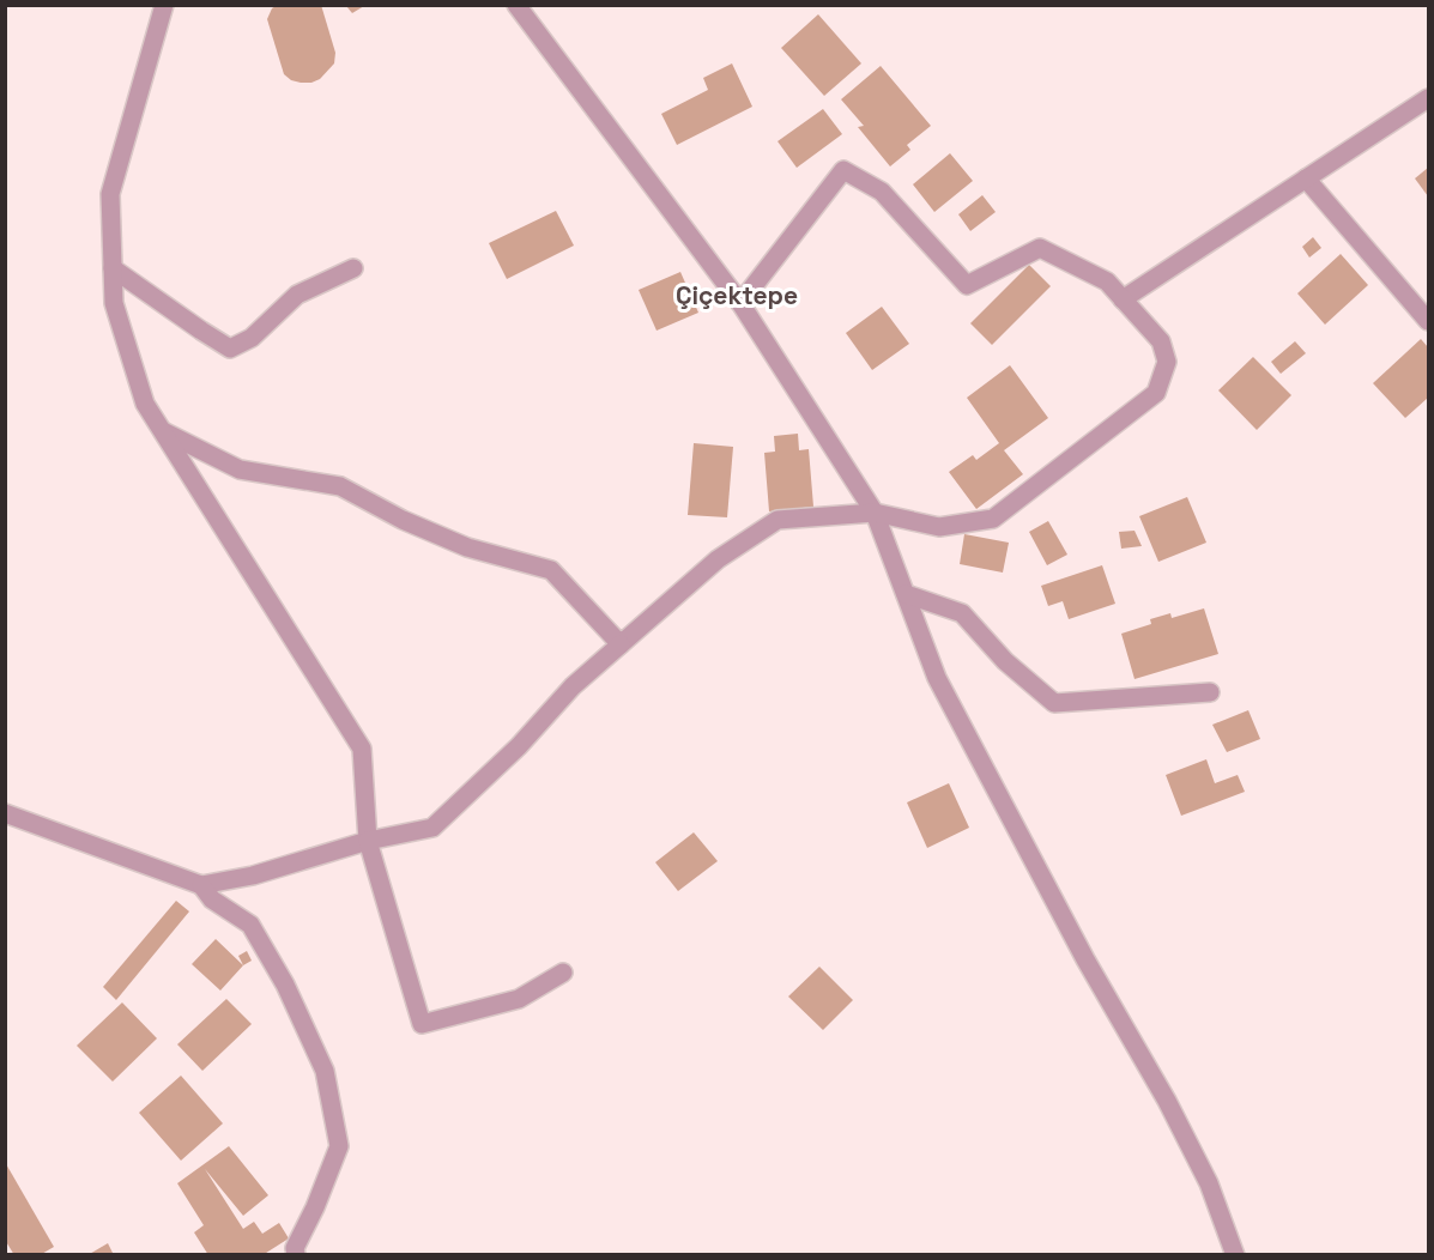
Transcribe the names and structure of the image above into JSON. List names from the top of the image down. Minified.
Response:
{"districts":["Çiçektepe"]}
